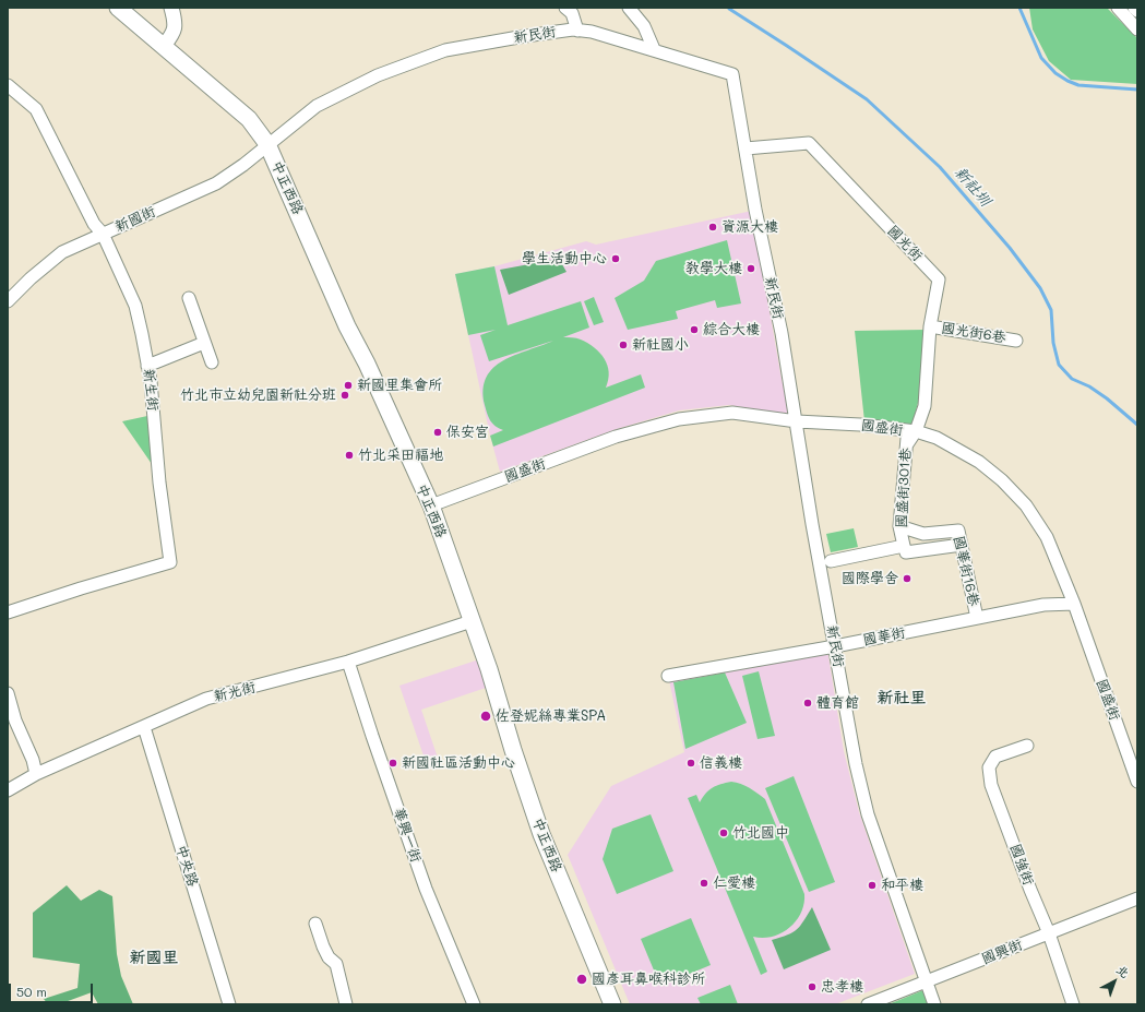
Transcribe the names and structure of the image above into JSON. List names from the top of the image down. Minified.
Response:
{"streets":{"main road":["中正西路"],"street":["新民街","新國街","國光街","國光街6巷","新生街","國盛街","國盛街301巷","國華街16巷","國華街","新光街","華興一街","國強街","中央路","國興街"]},"crossings":[["新民街","中正西路"],["新民街","新國街"],["新民街","國光街"],["新民街","國盛街"],["新民街","國華街"],["新民街","國興街"],["中正西路","新國街"],["中正西路","國盛街"],["中正西路","新光街"],["新國街","新生街"],["國光街","國光街6巷"],["國光街","國盛街"],["國光街","國盛街301巷"],["國盛街","國華街"],["國盛街301巷","國華街16巷"],["國華街16巷","國華街"],["新光街","華興一街"],["新光街","中央路"],["國強街","國興街"]],"districts":["新社里","新國里"],"water":["新社圳"],"places":["資源大樓","學生活動中心","教學大樓","綜合大樓","新社國小","新國里集會所","竹北市立幼兒園新社分班","保安宮","竹北采田福地","國際學舍","體育館","佐登妮絲專業SPA","新國社區活動中心","信義樓","竹北國中","仁愛樓","和平樓","國彥耳鼻喉科診所","忠孝樓"],"scale_bar":"50 m","north":"top right"}
